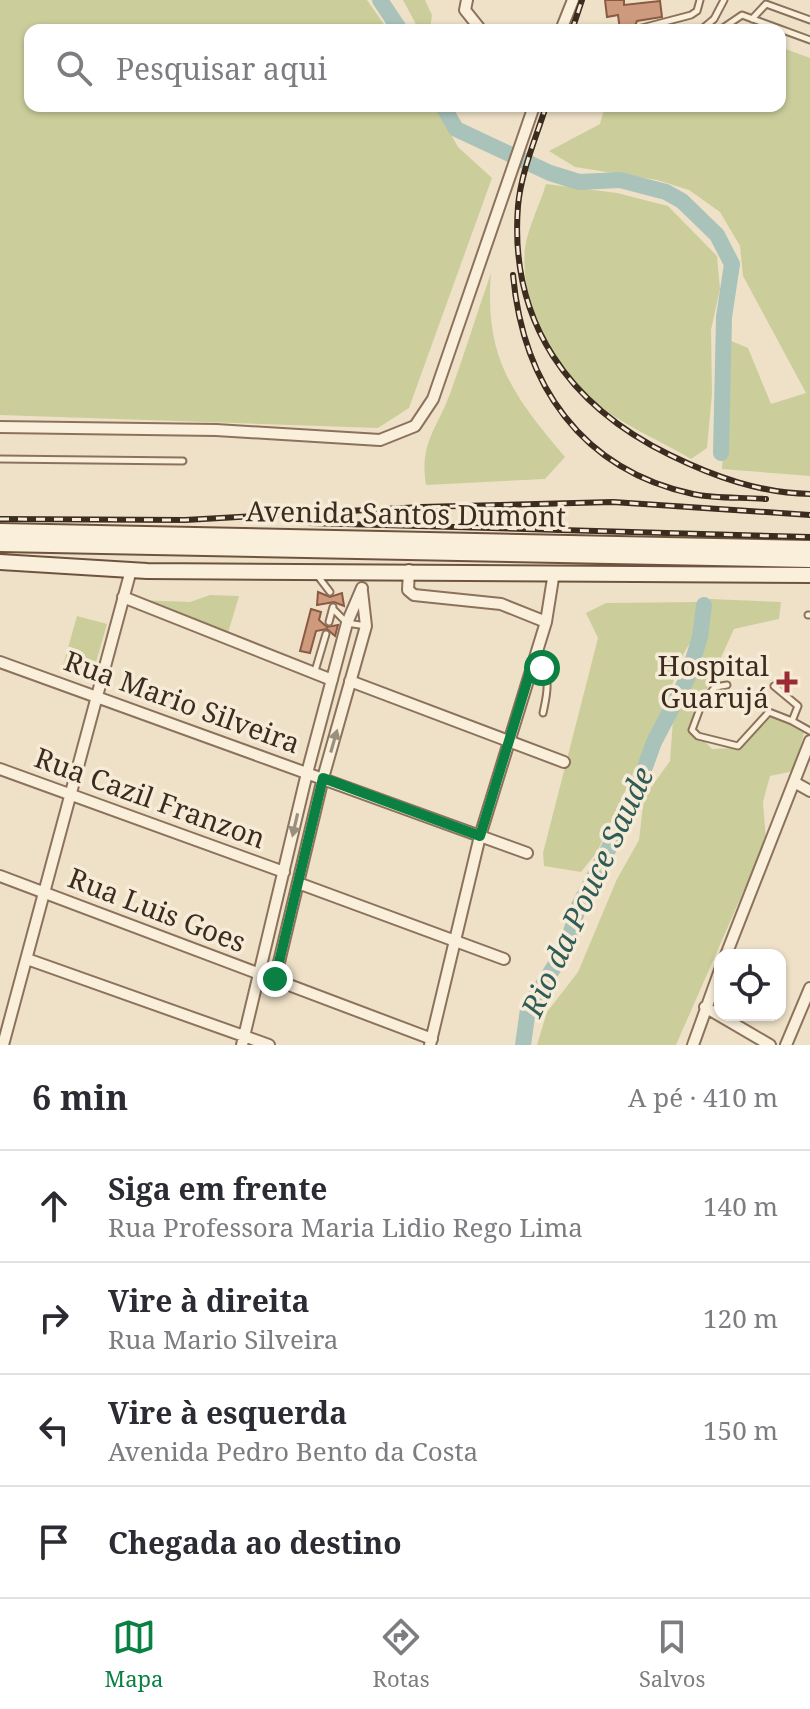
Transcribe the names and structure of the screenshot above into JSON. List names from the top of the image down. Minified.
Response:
{"streets":{"main road":["Avenida Santos Dumont"],"street":["Rua Mario Silveira","Rua Cazil Franzon","Rua Luis Goes"]},"water":["Rio da Pouce Saude"],"places":{"health":["Hospital Guarujá"]},"page":{"search":"Pesquisar aqui","heading":["6 min","A pé · 410 m"],"list":[["Siga em frente","Rua Professora Maria Lidio Rego Lima","140 m"],["Vire à direita","Rua Mario Silveira","120 m"],["Vire à esquerda","Avenida Pedro Bento da Costa","150 m"],"Chegada ao destino"],"nav":["Mapa","Rotas","Salvos"]}}
